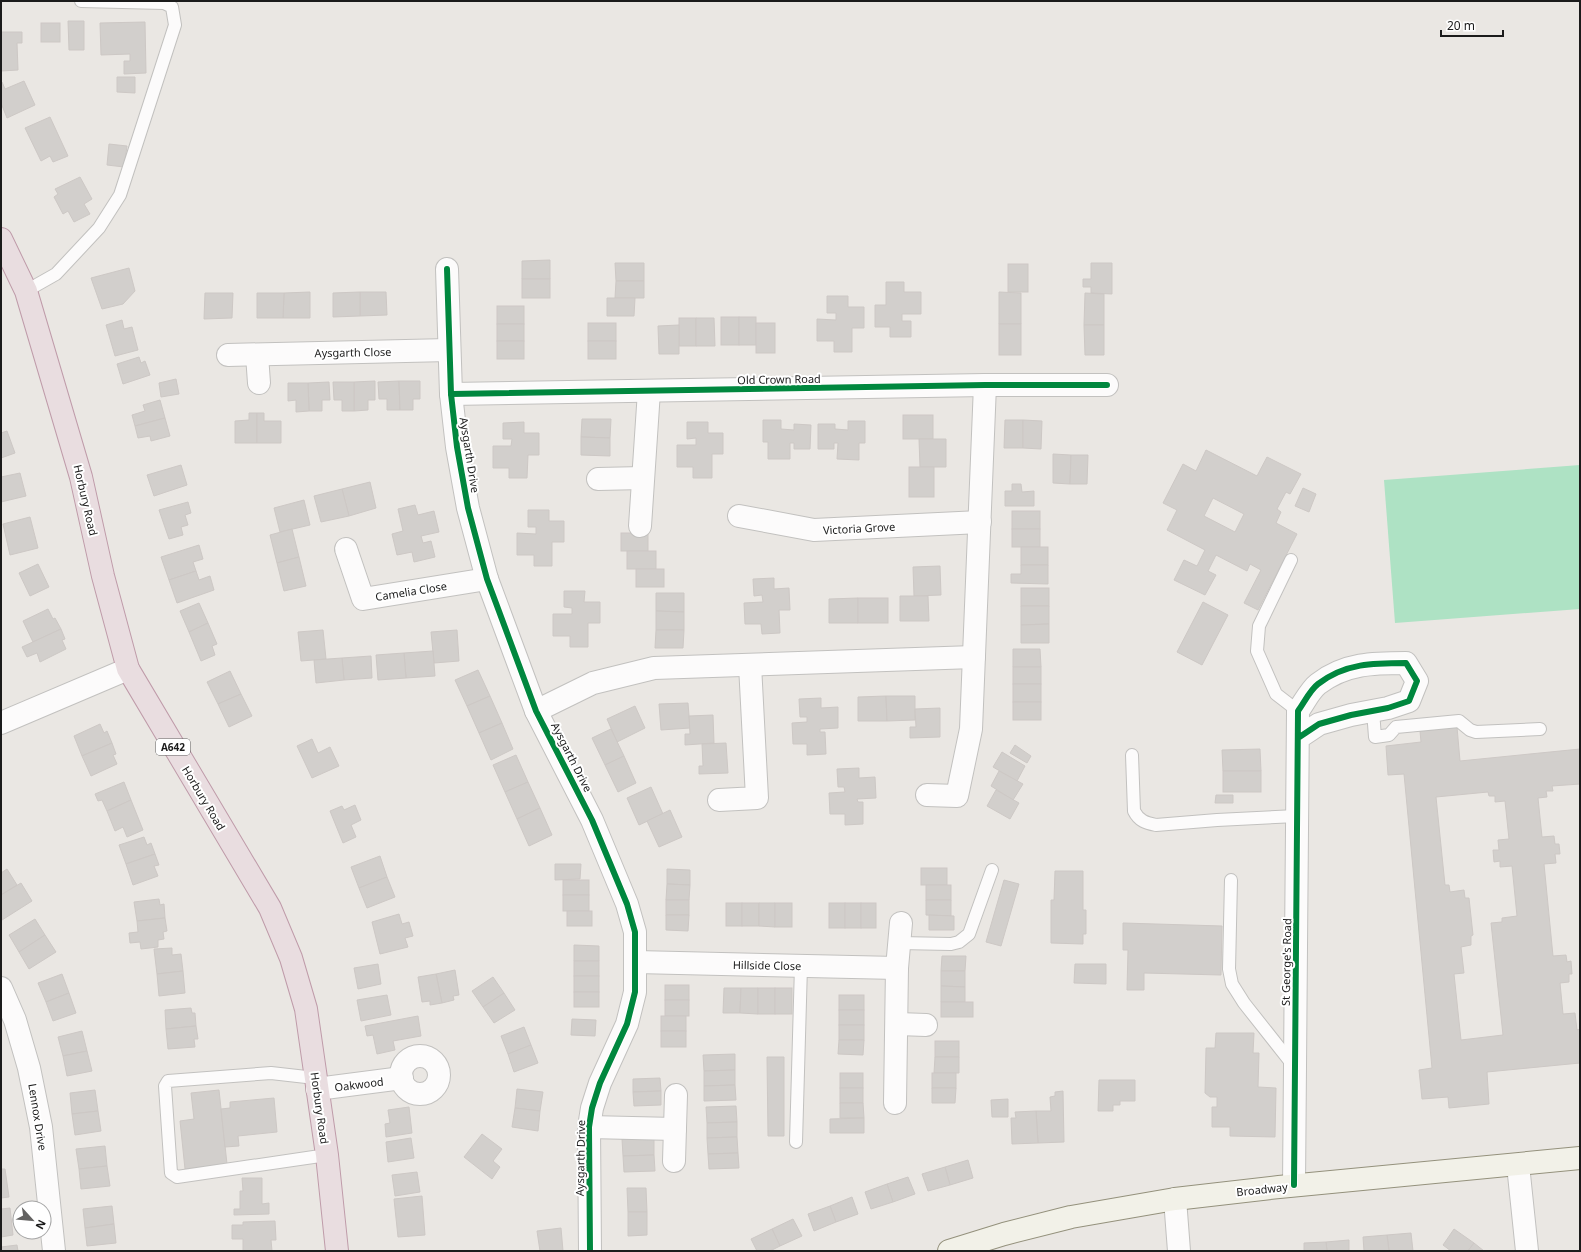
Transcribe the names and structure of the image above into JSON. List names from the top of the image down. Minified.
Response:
{"streets":{"highway":["Horbury Road","A642"],"street":["Aysgarth Close","Old Crown Road","Aysgarth Drive","Victoria Grove","Camelia Close","St George's Road","Hillside Close","Oakwood","Lennox Drive","Broadway"]},"crossings":[["Aysgarth Close","Aysgarth Drive"],["Old Crown Road","Aysgarth Drive"],["Aysgarth Drive","Camelia Close"],["Aysgarth Drive","Hillside Close"],["Horbury Road","Oakwood"],["St George's Road","Broadway"]],"scale_bar":"20 m","north":"bottom right"}
